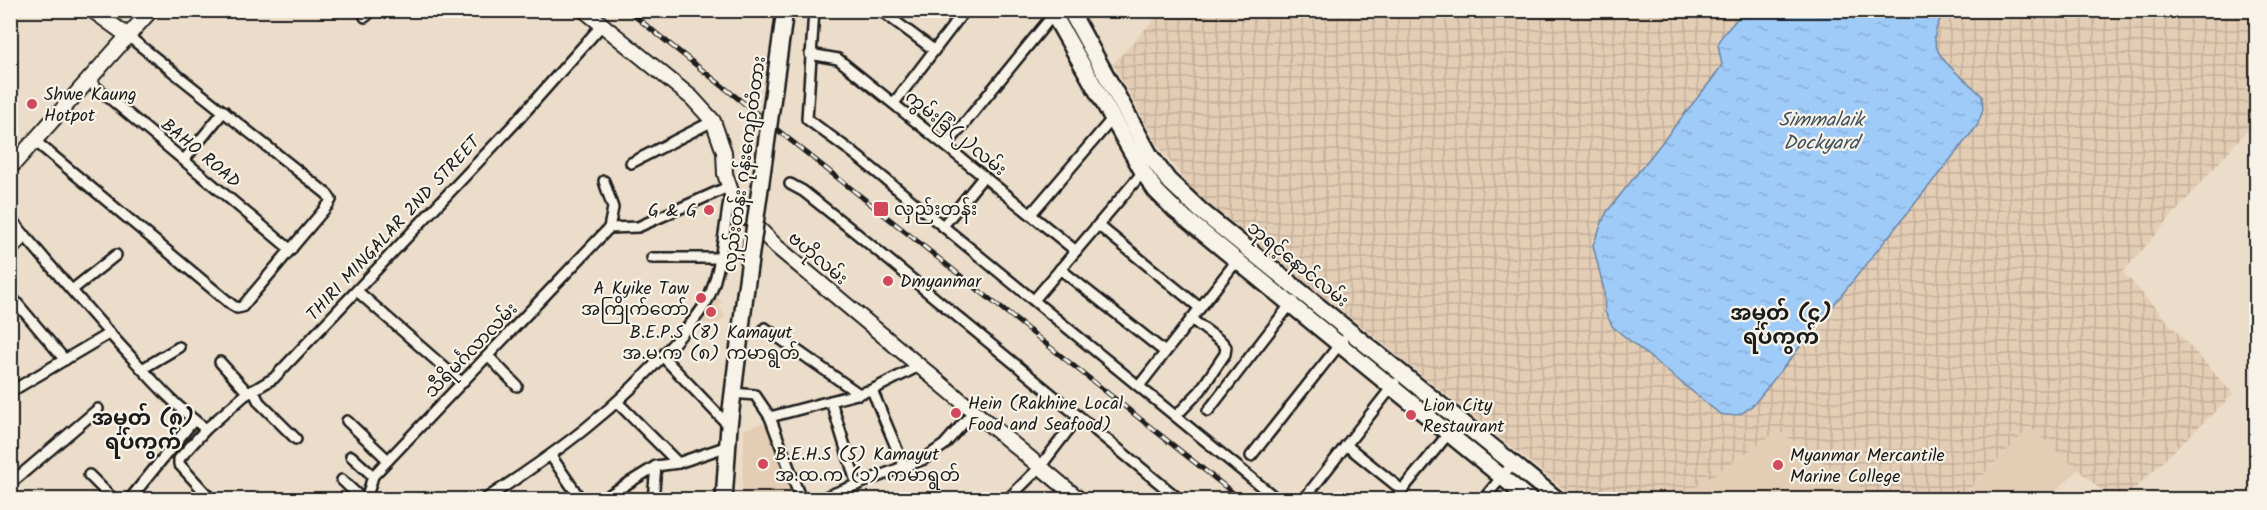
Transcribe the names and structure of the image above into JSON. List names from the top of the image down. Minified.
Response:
{"streets":{"main road":["လှည်းတန်း ဂုန်းကျော်တံတား","ဗဟိုလမ်း","ဘုရင့်နောင်လမ်း"],"street":["ကွမ်းခြံ(၂)လမ်း","BAHO ROAD","THIRI MINGALAR 2ND STREET","သီရိမင်္ဂလာလမ်း"]},"crossings":[["THIRI MINGALAR 2ND STREET","ဗဟိုလမ်း"]],"districts":["အမှတ် (၄) ရပ်ကွက်","အမှတ် (၈) ရပ်ကွက်"],"water":["Simmalaik Dockyard"],"places":{"other":["Shwe Kaung Hotpot","G & G","Dmyanmar","A Kyike Taw အကြိုက်တော်","B.E.P.S (8) Kamayut အ.မ.က (၈) ကမာရွတ်","Hein (Rakhine Local Food and Seafood)","Lion City Restaurant","B.E.H.S (5) Kamayut အ.ထ.က (၁) ကမာရွတ်","Myanmar Mercantile Marine College"],"transit":["လှည်းတန်း"]}}
